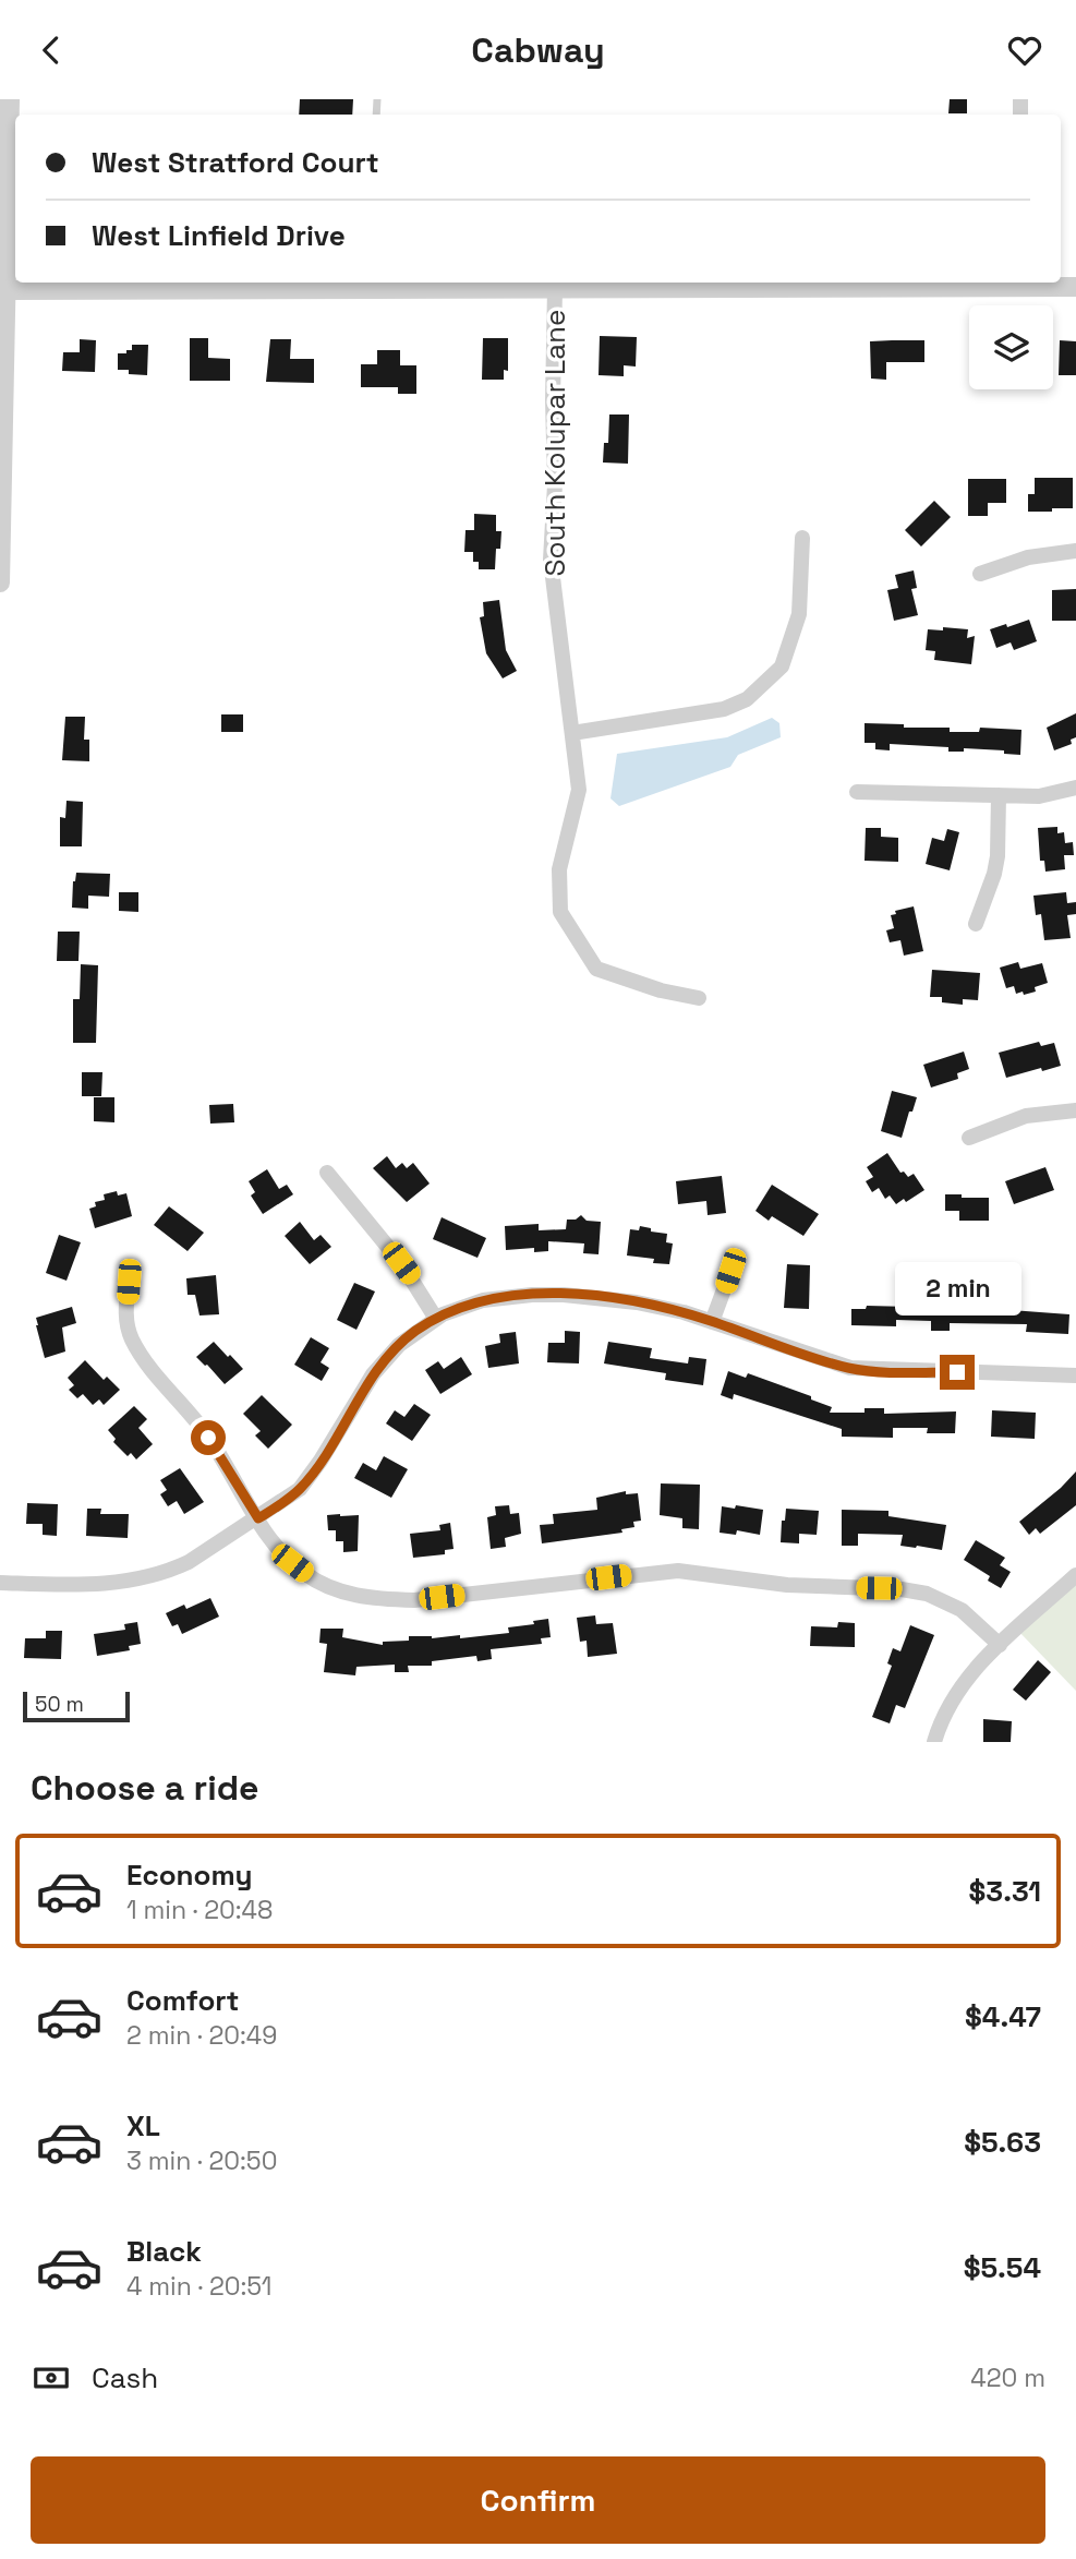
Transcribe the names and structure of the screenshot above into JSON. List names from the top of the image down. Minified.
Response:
{"streets":{"street":["South Kolupar Lane"]},"scale_bar":"50 m","page":{"header":"Cabway","banner":["West Stratford Court","West Linfield Drive"],"bubble":"2 min","scale":"50 m","heading":"Choose a ride","list":[{"name":"Economy","note":"1 min · 20:48","value":"$3.31"},{"name":"Comfort","note":"2 min · 20:49","value":"$4.47"},{"name":"XL","note":"3 min · 20:50","value":"$5.63"},{"name":"Black","note":"4 min · 20:51","value":"$5.54"}],"pay":["Cash","420 m"],"buttons":"Confirm"}}
